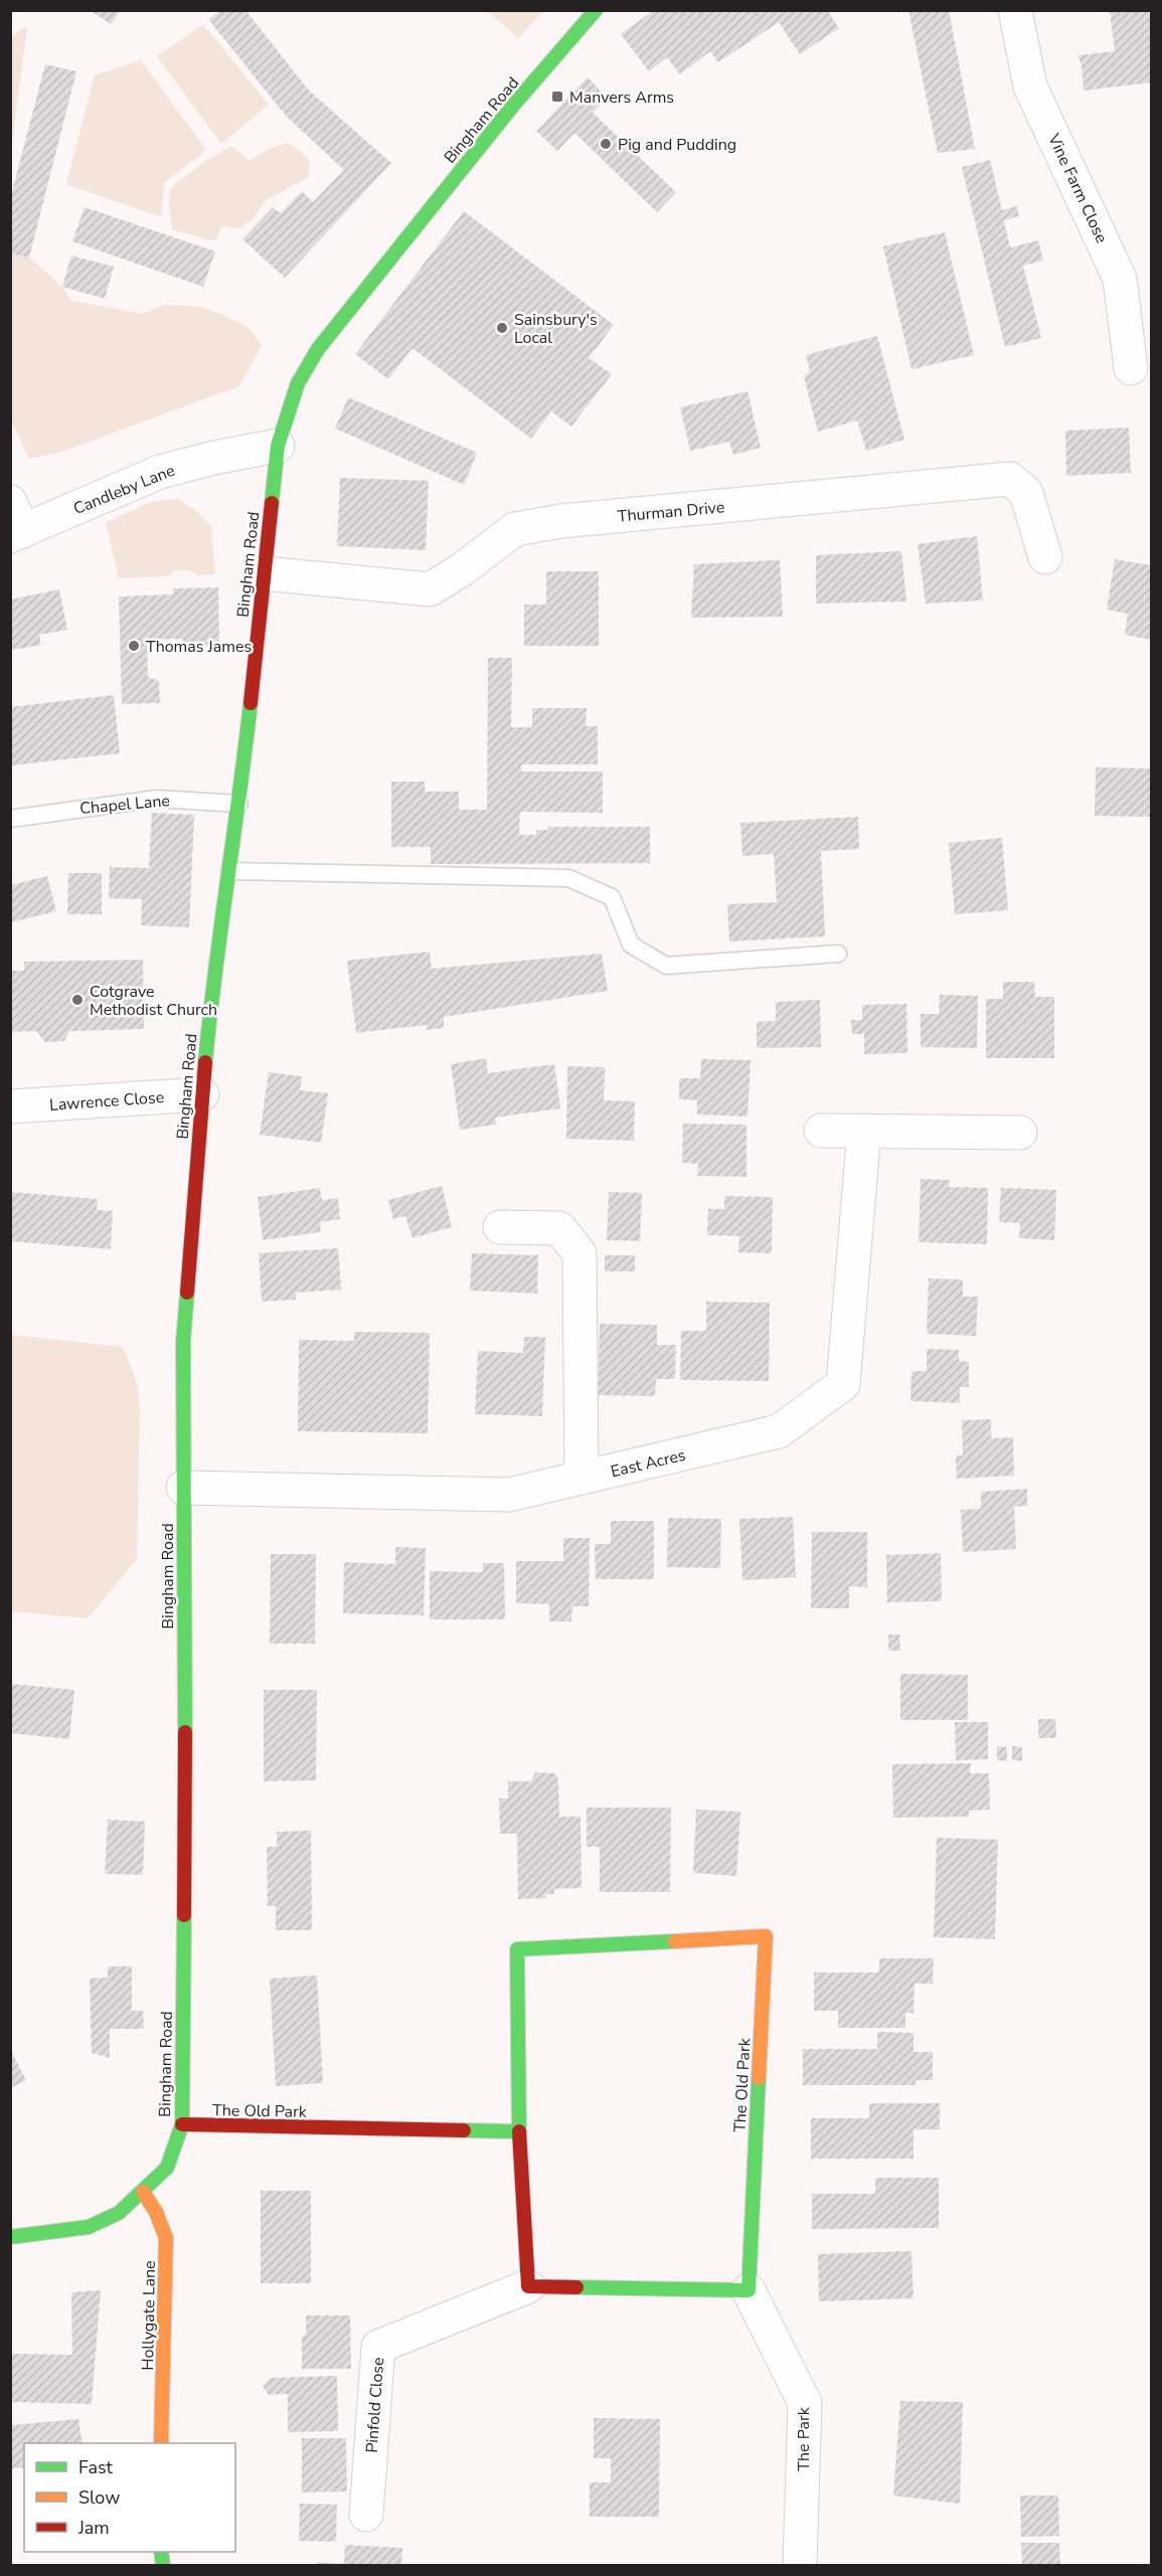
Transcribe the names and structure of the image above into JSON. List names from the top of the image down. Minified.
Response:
{"streets":{"street":["Bingham Road","Vine Farm Close","Candleby Lane","Thurman Drive","Lawrence Close","East Acres","The Old Park","Hollygate Lane","Pinfold Close","The Park"],"lane":["Chapel Lane"]},"crossings":[["Bingham Road","Candleby Lane"],["Bingham Road","Thurman Drive"],["Bingham Road","Chapel Lane"],["Bingham Road","Lawrence Close"],["Bingham Road","East Acres"],["Bingham Road","The Old Park"],["Bingham Road","Hollygate Lane"],["The Old Park","Pinfold Close"],["The Old Park","The Park"]],"places":{"transit":["Manvers Arms"],"other":["Pig and Pudding","Sainsbury's Local","Thomas James","Cotgrave Methodist Church"]},"legend":["Fast","Slow","Jam"]}
